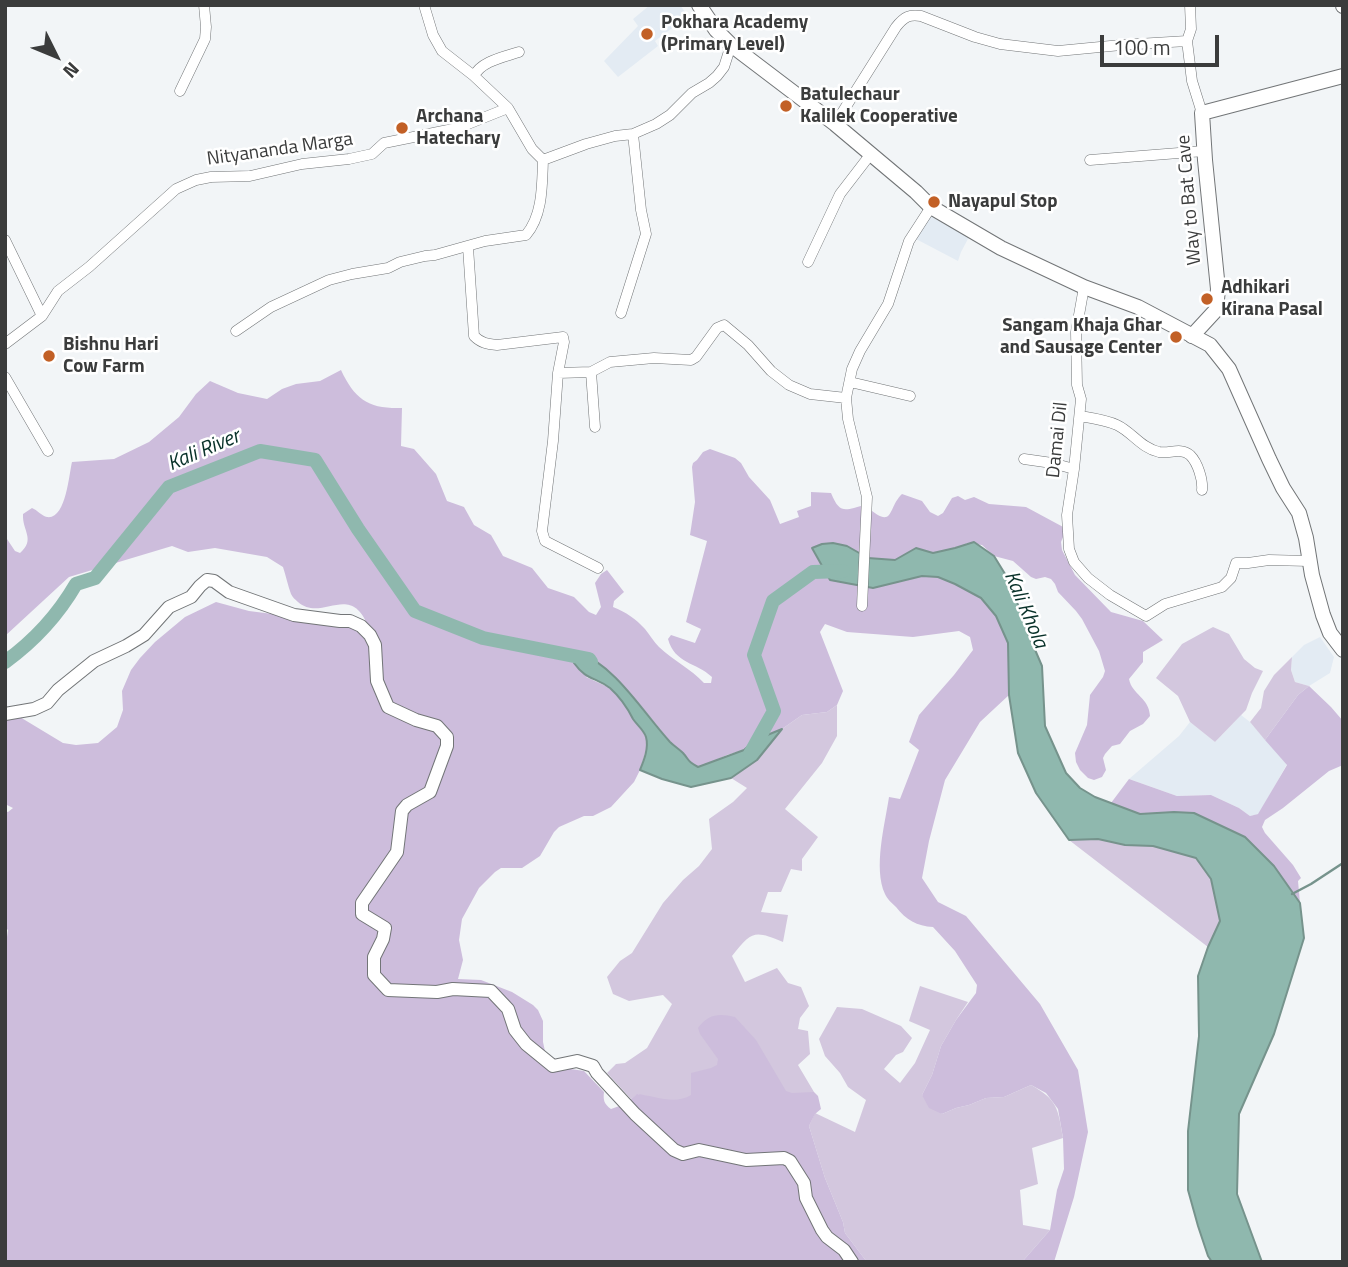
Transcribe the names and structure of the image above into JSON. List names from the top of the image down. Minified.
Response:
{"streets":{"main road":["Way to Bat Cave"],"street":["Nityananda Marga","Damai Dil"]},"water":["Kali River","Kali Khola"],"places":["Pokhara Academy (Primary Level)","Batulechaur Kalilek Cooperative","Archana Hatechary","Nayapul Stop","Adhikari Kirana Pasal","Sangam Khaja Ghar and Sausage Center","Bishnu Hari Cow Farm"],"scale_bar":"100 m","north":"bottom right"}
